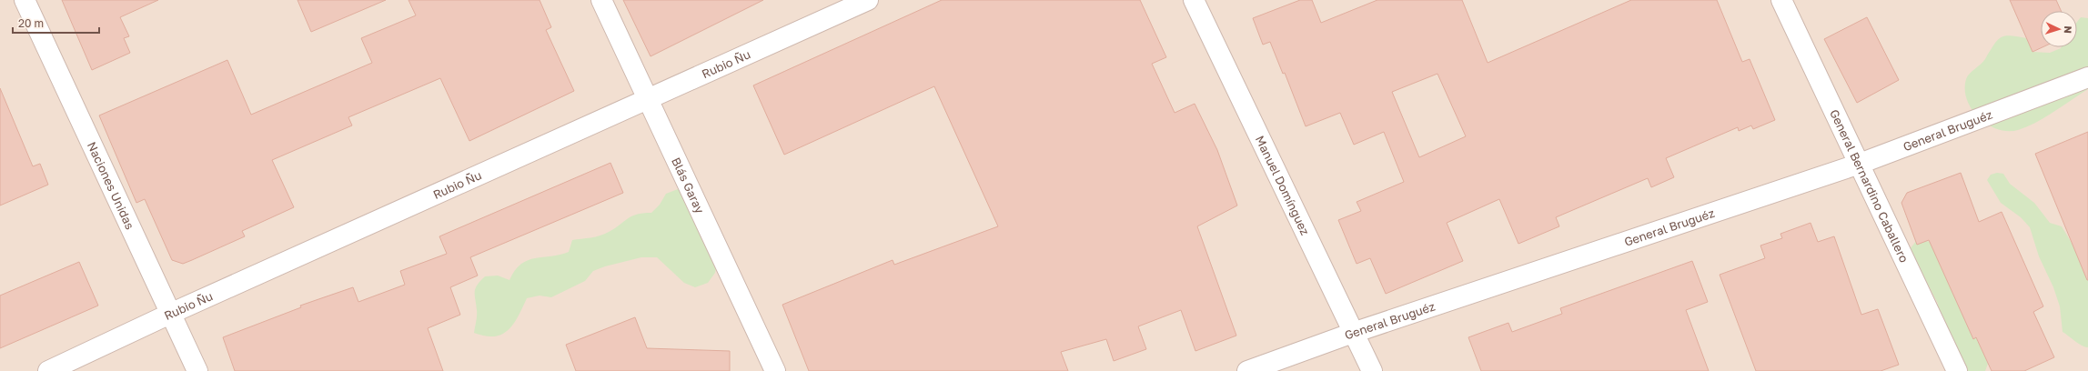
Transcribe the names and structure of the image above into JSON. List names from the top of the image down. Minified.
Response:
{"streets":{"street":["Rubio Ñu","General Bruguéz","Naciones Unidas","Blás Garay","Manuel Domínguez","General Bernardino Caballero"]},"crossings":[["Rubio Ñu","Naciones Unidas"],["Rubio Ñu","Blás Garay"],["General Bruguéz","Manuel Domínguez"],["General Bruguéz","General Bernardino Caballero"]],"scale_bar":"20 m","north":"right"}
